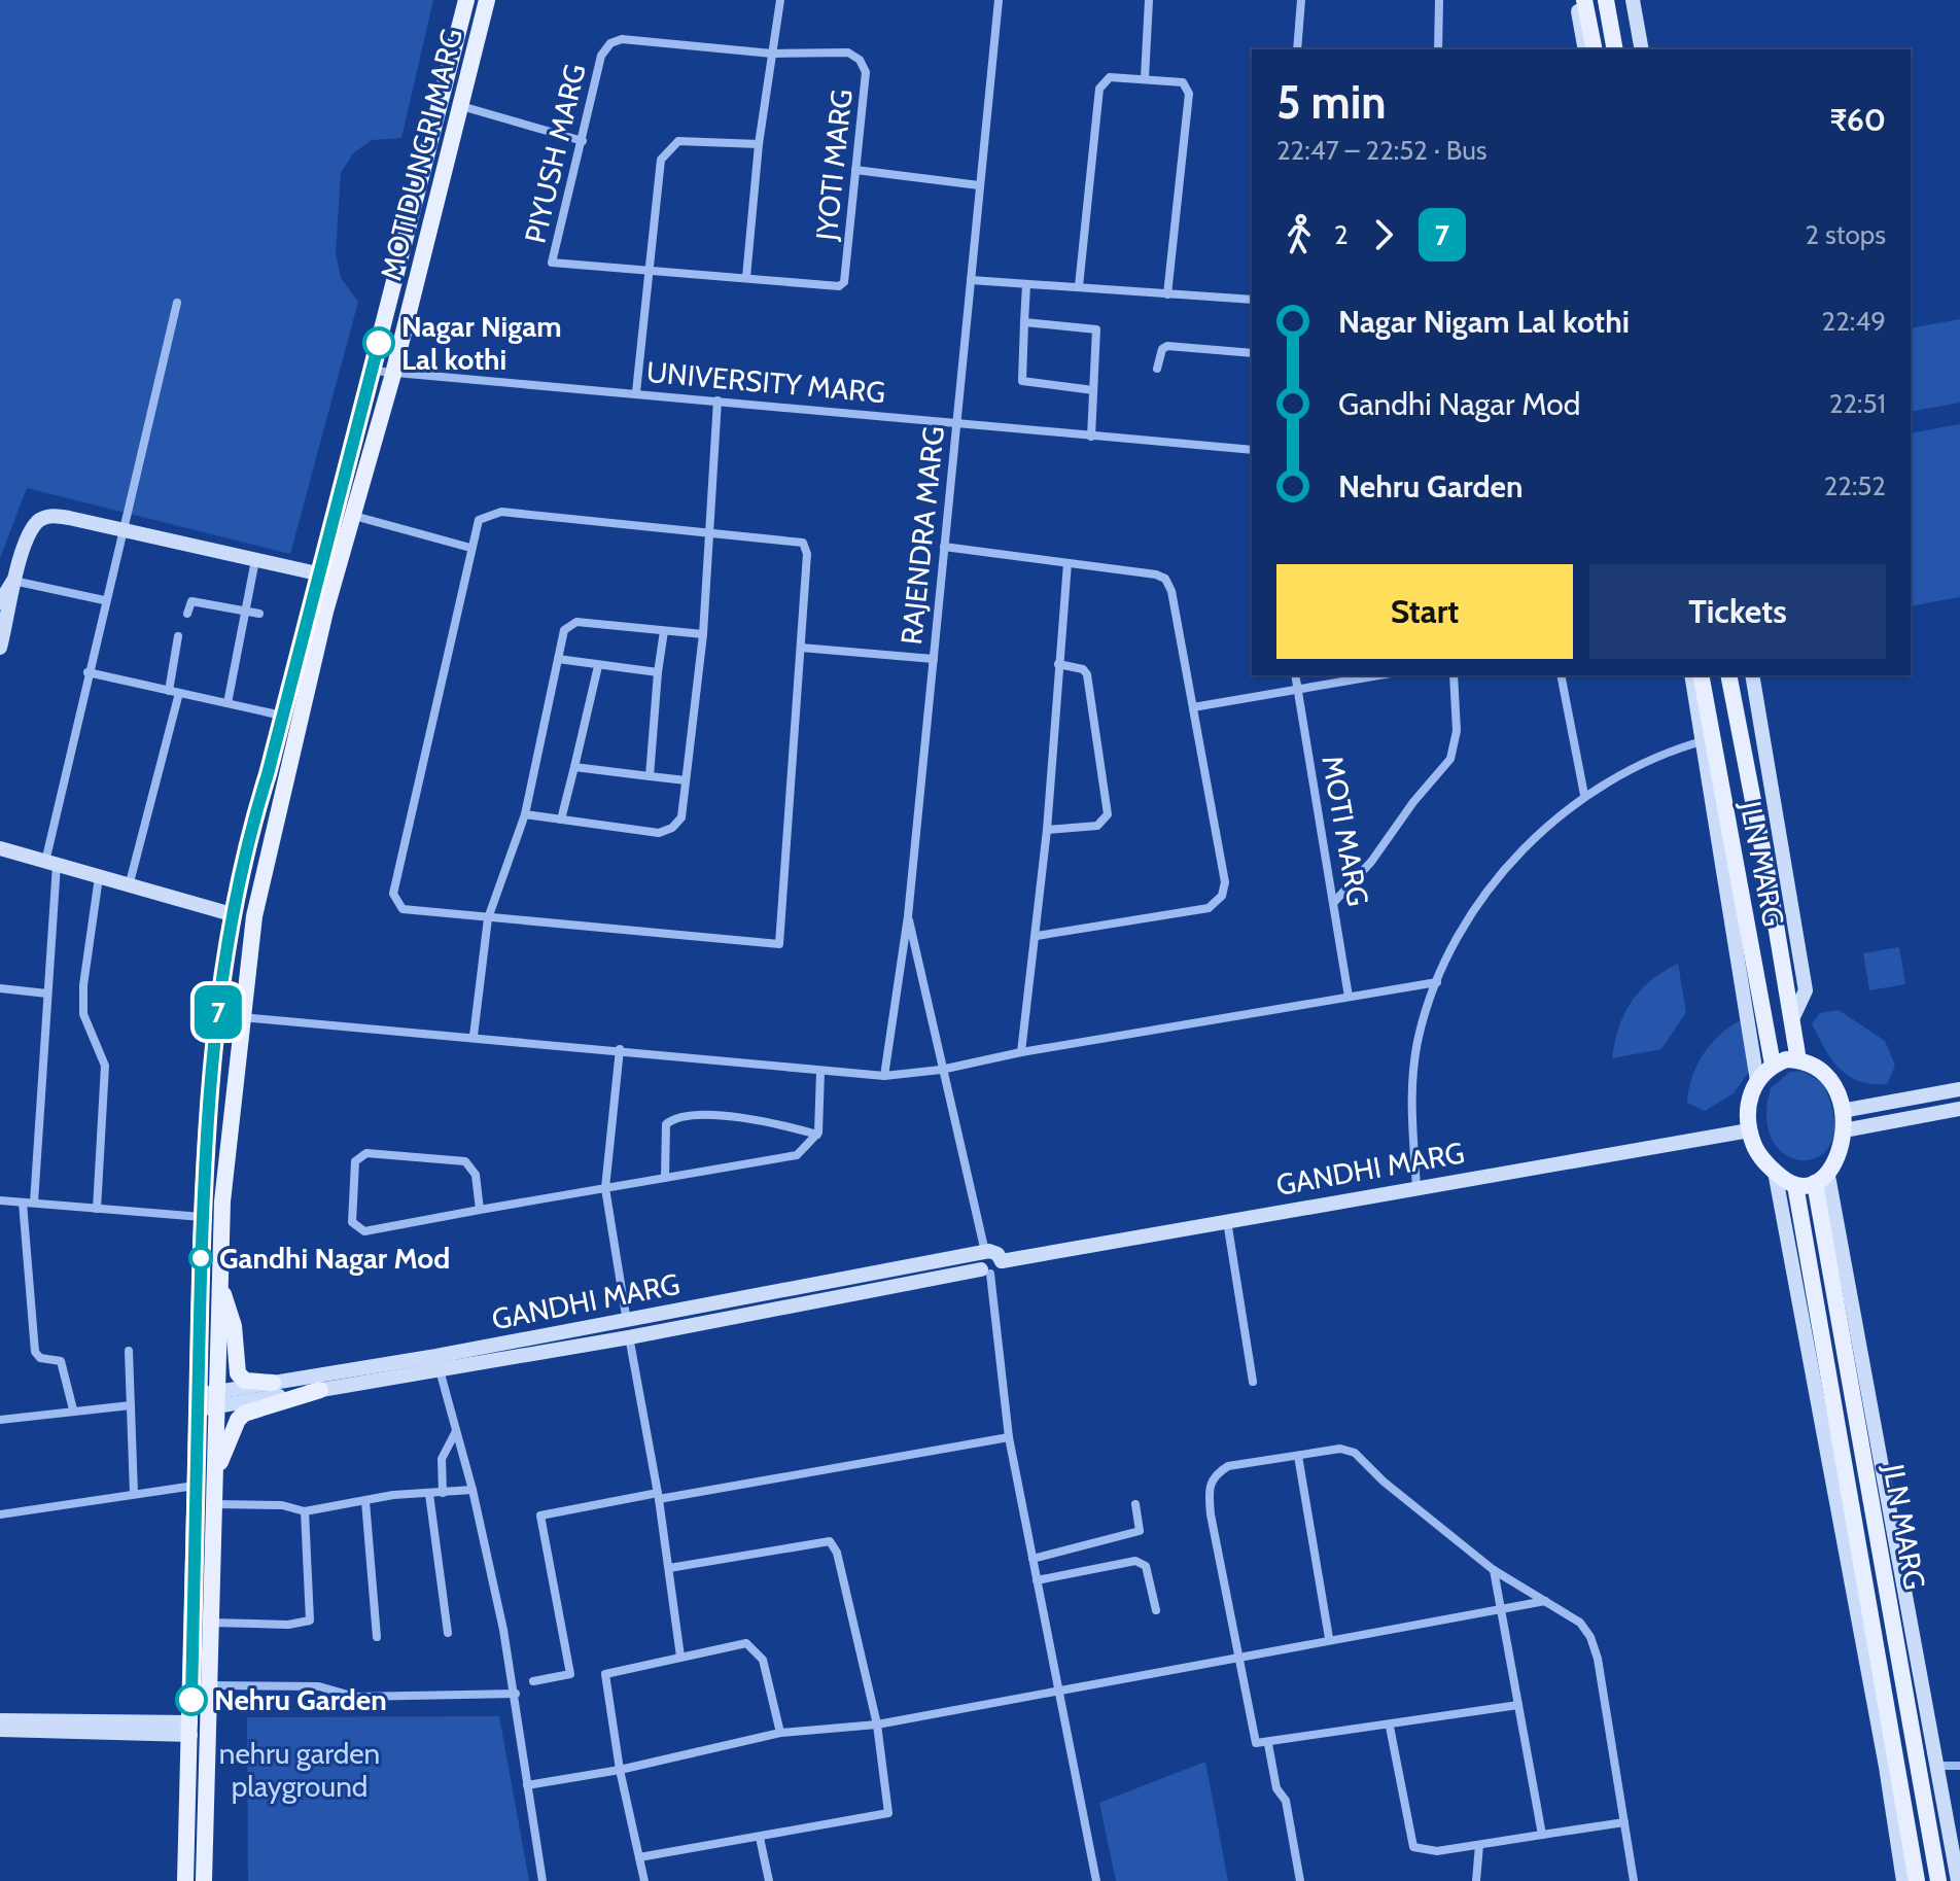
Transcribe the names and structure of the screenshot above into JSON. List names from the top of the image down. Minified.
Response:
{"streets":{"main road":["MOTIDUNGRI MARG","JLN MARG"],"street":["PIYUSH MARG","JYOTI MARG","UNIVERSITY MARG","RAJENDRA MARG","MOTI MARG","GANDHI MARG"]},"crossings":[["PIYUSH MARG","JYOTI MARG"],["MOTIDUNGRI MARG","UNIVERSITY MARG"],["UNIVERSITY MARG","RAJENDRA MARG"],["JLN MARG","GANDHI MARG"]],"parks":["nehru garden playground"],"places":["Nagar Nigam Lal kothi","Gandhi Nagar Mod","Nehru Garden"],"lines":["bus line 7"],"page":{"on_map":"7","heading":["5 min","22:47 – 22:52 · Bus","₹60"],"legs":["2","7","2 stops"],"list":[{"name":"Nagar Nigam Lal kothi","value":"22:49"},{"name":"Gandhi Nagar Mod","value":"22:51"},{"name":"Nehru Garden","value":"22:52"}],"buttons":["Start","Tickets"]}}
